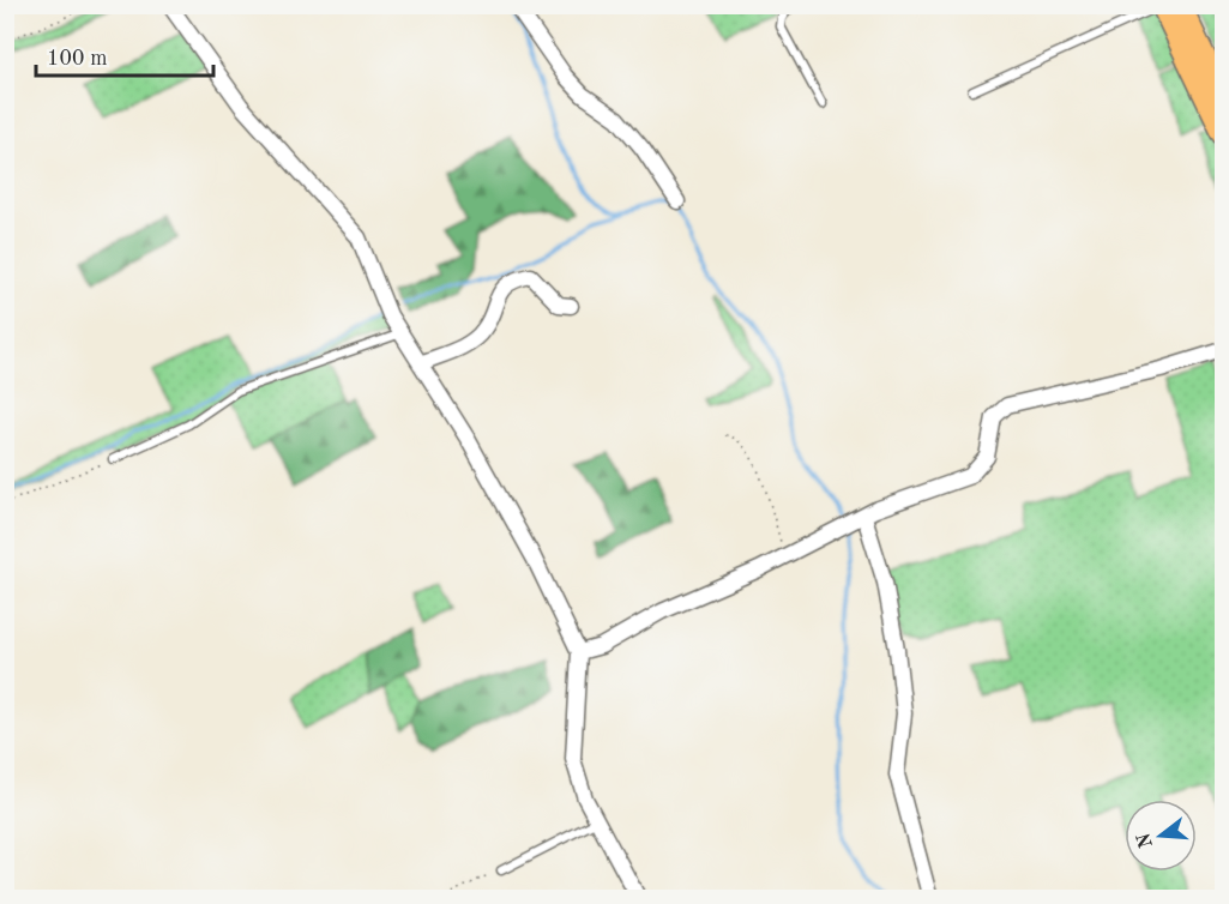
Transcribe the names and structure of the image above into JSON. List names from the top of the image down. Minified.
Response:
{"scale_bar":"100 m","north":"left"}
